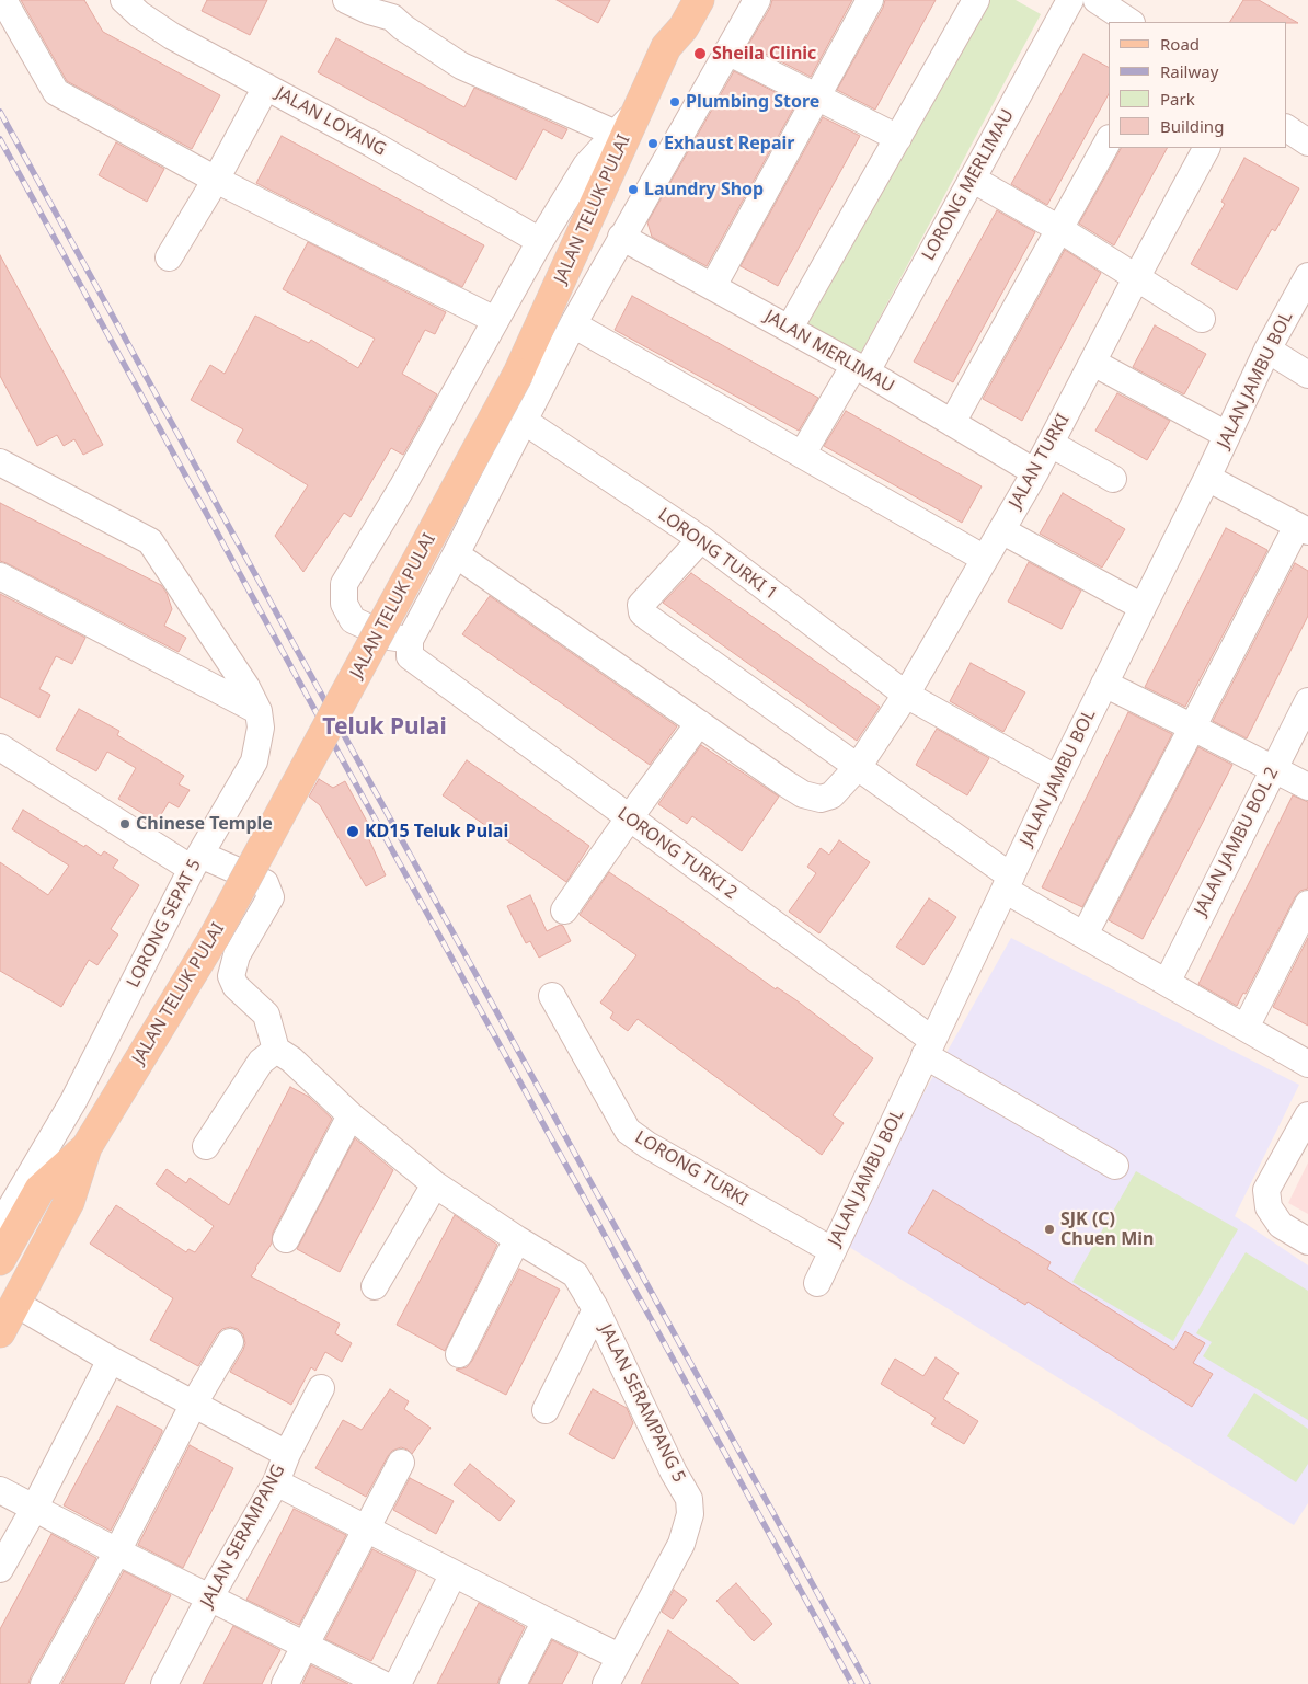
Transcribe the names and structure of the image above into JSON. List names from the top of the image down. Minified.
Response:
{"streets":{"main road":["JALAN TELUK PULAI"],"street":["JALAN LOYANG","LORONG MERLIMAU","JALAN MERLIMAU","JALAN JAMBU BOL","JALAN TURKI","LORONG TURKI 1","JALAN JAMBU BOL 2","LORONG TURKI 2","LORONG SEPAT 5","LORONG TURKI","JALAN SERAMPANG 5","JALAN SERAMPANG"]},"crossings":[["LORONG MERLIMAU","JALAN MERLIMAU"],["JALAN MERLIMAU","JALAN TURKI"],["JALAN JAMBU BOL","LORONG TURKI 1"],["JALAN JAMBU BOL","LORONG TURKI 2"],["JALAN JAMBU BOL","LORONG TURKI"],["JALAN TURKI","LORONG TURKI 1"]],"districts":["Teluk Pulai"],"places":["Sheila Clinic","Plumbing Store","Exhaust Repair","Laundry Shop","Chinese Temple","KD15 Teluk Pulai","SJK (C) Chuen Min"],"legend":["Road","Railway","Park","Building"]}
